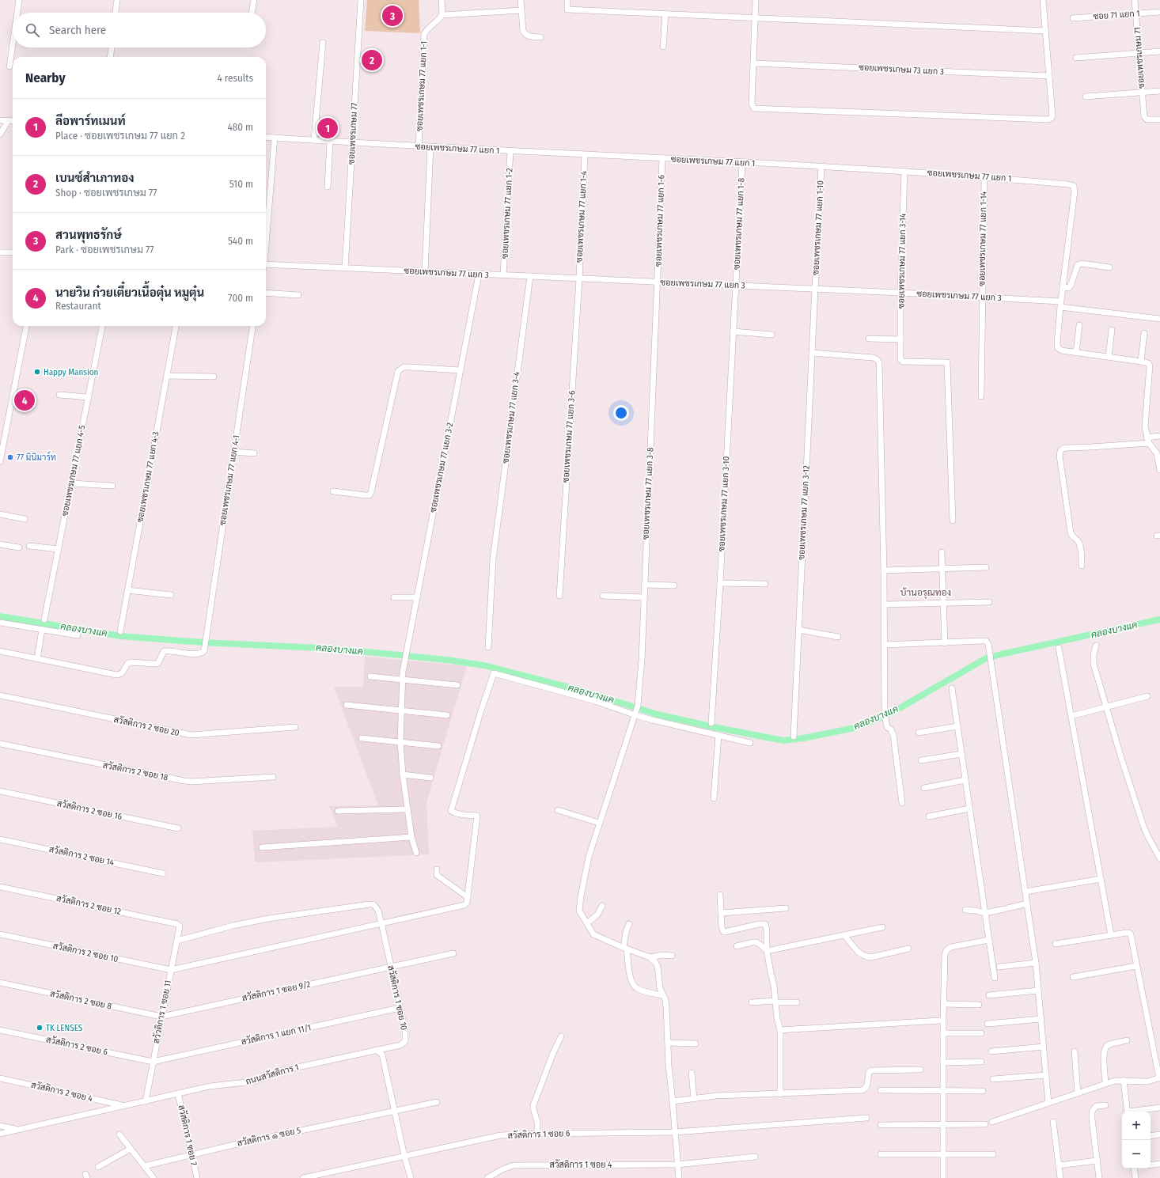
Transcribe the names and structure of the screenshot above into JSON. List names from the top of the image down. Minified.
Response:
{"streets":{"street":["ซอย 71 แยก 1","ซอยเพชรเกษม 71","ซอยเพชรเกษม 73 แยก 3","ซอยเพชรเกษม 77 แยก 1-1","ซอยเพชรเกษม 77","ซอยเพชรเกษม 77 แยก 1","ซอยเพชรเกษม 77 แยก 1-2","ซอยเพชรเกษม 77 แยก 1-4","ซอยเพชรเกษม 77 แยก 1-6","ซอยเพชรเกษม 77 แยก 1-8","ซอยเพชรเกษม 77 แยก 1-10","ซอยเพชรเกษม 77 แยก 1-14","ซอยเพชรเกษม 77 แยก 3-14","ซอยเพชรเกษม 77 แยก 3","ซอยเพชรเกษม 77 แยก 3-4","ซอยเพชรเกษม 77 แยก 3-6","ซอยเพชรเกษม 77 แยก 3-2","ซอยเพชรเกษม 77 แยก 4-5","ซอยเพชรเกษม 77 แยก 4-3","ซอยเพชรเกษม 77 แยก 4-1","ซอยเพชรเกษม 77 แยก 3-8","ซอยเพชรเกษม 77 แยก 3-10","ซอยเพชรเกษม 77 แยก 3-12","สวัสดิการ 2 ซอย 20","สวัสดิการ 2 ซอย 18","สวัสดิการ 2 ซอย 16","สวัสดิการ 2 ซอย 14","สวัสดิการ 2 ซอย 12","สวัสดิการ 2 ซอย 10","สวัสดิการ 1 ซอย 9/2","สวัสดิการ 1 ซอย 10","สวัสดิการ 2 ซอย 8","สวัวดิการ 1 ซอย 11","สวัสดิการ 1 แยก 11/1","สวัสดิการ 2 ซอย 6","ถนนสวัสดิการ 1","สวัสดิการ 2 ซอย 4","สวัสดิการ 1 ซอย 6","สวัสดิการ 1 ซอย 7","สวัสดิการ ๑ ซอย 5","สวัสดิการ 1 ซอย 4"]},"crossings":[["ซอย 71 แยก 1","ซอยเพชรเกษม 71"],["ซอยเพชรเกษม 77 แยก 1-1","ซอยเพชรเกษม 77 แยก 1"],["ซอยเพชรเกษม 77","ซอยเพชรเกษม 77 แยก 1"],["ซอยเพชรเกษม 77","ซอยเพชรเกษม 77 แยก 3"],["ซอยเพชรเกษม 77 แยก 1","ซอยเพชรเกษม 77 แยก 1-2"],["ซอยเพชรเกษม 77 แยก 1","ซอยเพชรเกษม 77 แยก 1-4"],["ซอยเพชรเกษม 77 แยก 1","ซอยเพชรเกษม 77 แยก 1-6"],["ซอยเพชรเกษม 77 แยก 1","ซอยเพชรเกษม 77 แยก 1-8"],["ซอยเพชรเกษม 77 แยก 1","ซอยเพชรเกษม 77 แยก 1-10"],["ซอยเพชรเกษม 77 แยก 1","ซอยเพชรเกษม 77 แยก 1-14"],["ซอยเพชรเกษม 77 แยก 1","ซอยเพชรเกษม 77 แยก 3-14"],["ซอยเพชรเกษม 77 แยก 1-2","ซอยเพชรเกษม 77 แยก 3"],["ซอยเพชรเกษม 77 แยก 1-4","ซอยเพชรเกษม 77 แยก 3"],["ซอยเพชรเกษม 77 แยก 1-4","ซอยเพชรเกษม 77 แยก 3-6"],["ซอยเพชรเกษม 77 แยก 1-6","ซอยเพชรเกษม 77 แยก 3"],["ซอยเพชรเกษม 77 แยก 1-6","ซอยเพชรเกษม 77 แยก 3-8"],["ซอยเพชรเกษม 77 แยก 1-8","ซอยเพชรเกษม 77 แยก 3"],["ซอยเพชรเกษม 77 แยก 1-8","ซอยเพชรเกษม 77 แยก 3-10"],["ซอยเพชรเกษม 77 แยก 1-10","ซอยเพชรเกษม 77 แยก 3"],["ซอยเพชรเกษม 77 แยก 1-10","ซอยเพชรเกษม 77 แยก 3-12"],["ซอยเพชรเกษม 77 แยก 1-14","ซอยเพชรเกษม 77 แยก 3"],["ซอยเพชรเกษม 77 แยก 3-14","ซอยเพชรเกษม 77 แยก 3"],["ซอยเพชรเกษม 77 แยก 3","ซอยเพชรเกษม 77 แยก 3-4"],["ซอยเพชรเกษม 77 แยก 3","ซอยเพชรเกษม 77 แยก 3-6"],["ซอยเพชรเกษม 77 แยก 3","ซอยเพชรเกษม 77 แยก 3-2"],["ซอยเพชรเกษม 77 แยก 3","ซอยเพชรเกษม 77 แยก 3-8"],["ซอยเพชรเกษม 77 แยก 3","ซอยเพชรเกษม 77 แยก 3-10"],["ซอยเพชรเกษม 77 แยก 3","ซอยเพชรเกษม 77 แยก 3-12"],["สวัสดิการ 2 ซอย 12","สวัวดิการ 1 ซอย 11"],["สวัสดิการ 2 ซอย 10","สวัวดิการ 1 ซอย 11"],["สวัสดิการ 1 ซอย 9/2","สวัสดิการ 1 ซอย 10"],["สวัสดิการ 1 ซอย 9/2","สวัสดิการ 2 ซอย 8"],["สวัสดิการ 1 ซอย 9/2","สวัวดิการ 1 ซอย 11"],["สวัสดิการ 1 ซอย 10","สวัวดิการ 1 ซอย 11"],["สวัสดิการ 1 ซอย 10","สวัสดิการ 1 แยก 11/1"],["สวัสดิการ 1 ซอย 10","ถนนสวัสดิการ 1"],["สวัสดิการ 2 ซอย 8","สวัวดิการ 1 ซอย 11"],["สวัวดิการ 1 ซอย 11","สวัสดิการ 1 แยก 11/1"],["สวัวดิการ 1 ซอย 11","สวัสดิการ 2 ซอย 6"],["สวัวดิการ 1 ซอย 11","ถนนสวัสดิการ 1"],["สวัสดิการ 1 แยก 11/1","สวัสดิการ 2 ซอย 6"],["ถนนสวัสดิการ 1","สวัสดิการ 2 ซอย 4"],["ถนนสวัสดิการ 1","สวัสดิการ 1 ซอย 7"],["สวัสดิการ 1 ซอย 7","สวัสดิการ ๑ ซอย 5"]],"districts":["บ้านอรุณทอง"],"water":["คลองบางแค"],"places":["Happy Mansion","77 มินิมาร์ท","TK LENSES"],"page":{"pins":["3","2","1","4"],"search":"Search here","heading":["Nearby","4 results"],"list":[{"mark":"1","name":"ลีอพาร์ทเมนท์","note":"Place · ซอยเพชรเกษม 77 แยก 2","value":"480 m"},{"mark":"2","name":"เบนซ์สำเภาทอง","note":"Shop · ซอยเพชรเกษม 77","value":"510 m"},{"mark":"3","name":"สวนพุทธรักษ์","note":"Park · ซอยเพชรเกษม 77","value":"540 m"},{"mark":"4","name":"นายวิน ก๋วยเตี๋ยวเนื้อตุ๋น หมูตุ๋น","note":"Restaurant","value":"700 m"}],"map_buttons":["+","−"]}}
